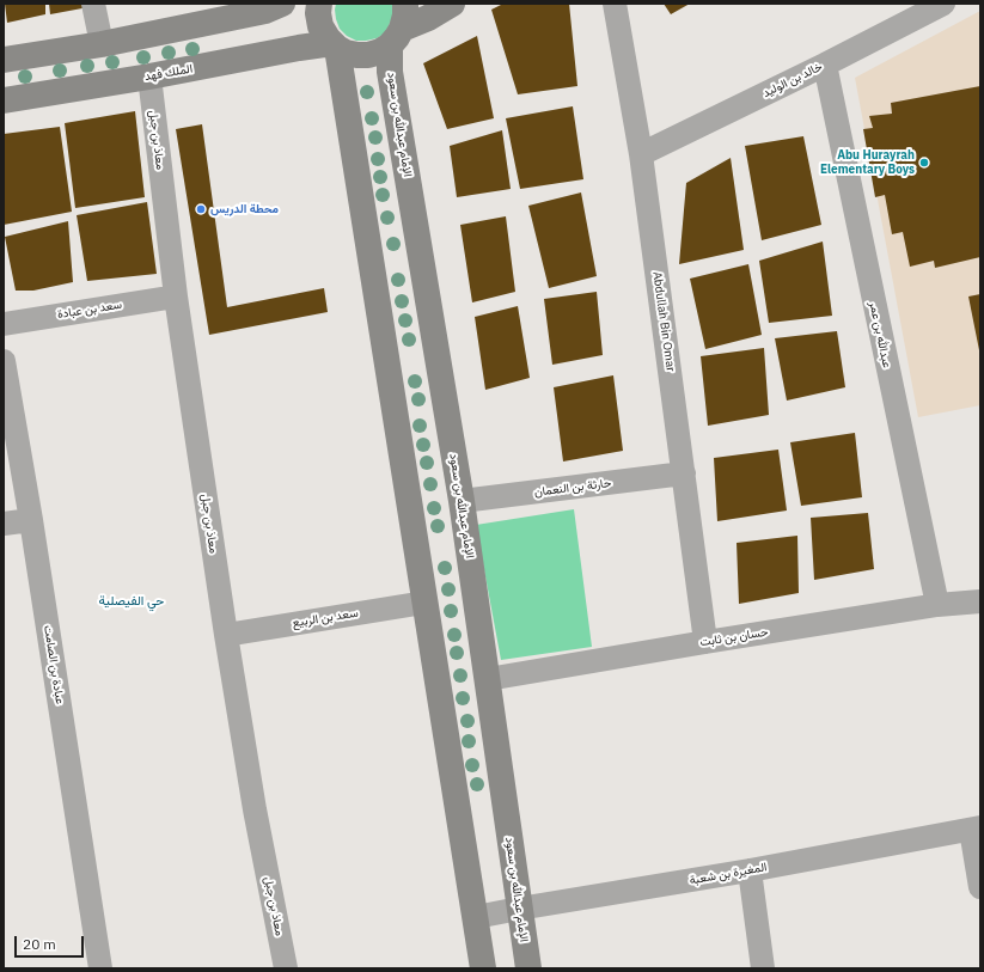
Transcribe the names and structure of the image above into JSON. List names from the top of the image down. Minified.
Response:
{"streets":{"street":["الملك فهد","خالد بن الوليد","الإمام عبدالله بن سعود","معاذ بن جبل","سعد بن عبادة","Abdullah Bin Omar","عبدالله بن عمر","حارثة بن النعمان","سعد بن الربيع","حسان بن ثابت","عبادة بن الصامت","المغيرة بن شعبة"]},"crossings":[["الملك فهد","معاذ بن جبل"],["خالد بن الوليد","Abdullah Bin Omar"],["خالد بن الوليد","عبدالله بن عمر"],["الإمام عبدالله بن سعود","حارثة بن النعمان"],["الإمام عبدالله بن سعود","حسان بن ثابت"],["الإمام عبدالله بن سعود","المغيرة بن شعبة"],["معاذ بن جبل","سعد بن عبادة"],["معاذ بن جبل","سعد بن الربيع"],["Abdullah Bin Omar","حارثة بن النعمان"],["Abdullah Bin Omar","حسان بن ثابت"],["عبدالله بن عمر","حسان بن ثابت"]],"districts":["حي الفيصلية"],"places":["Abu Hurayrah Elementary Boys","محطة الدريس"],"scale_bar":"20 m"}
